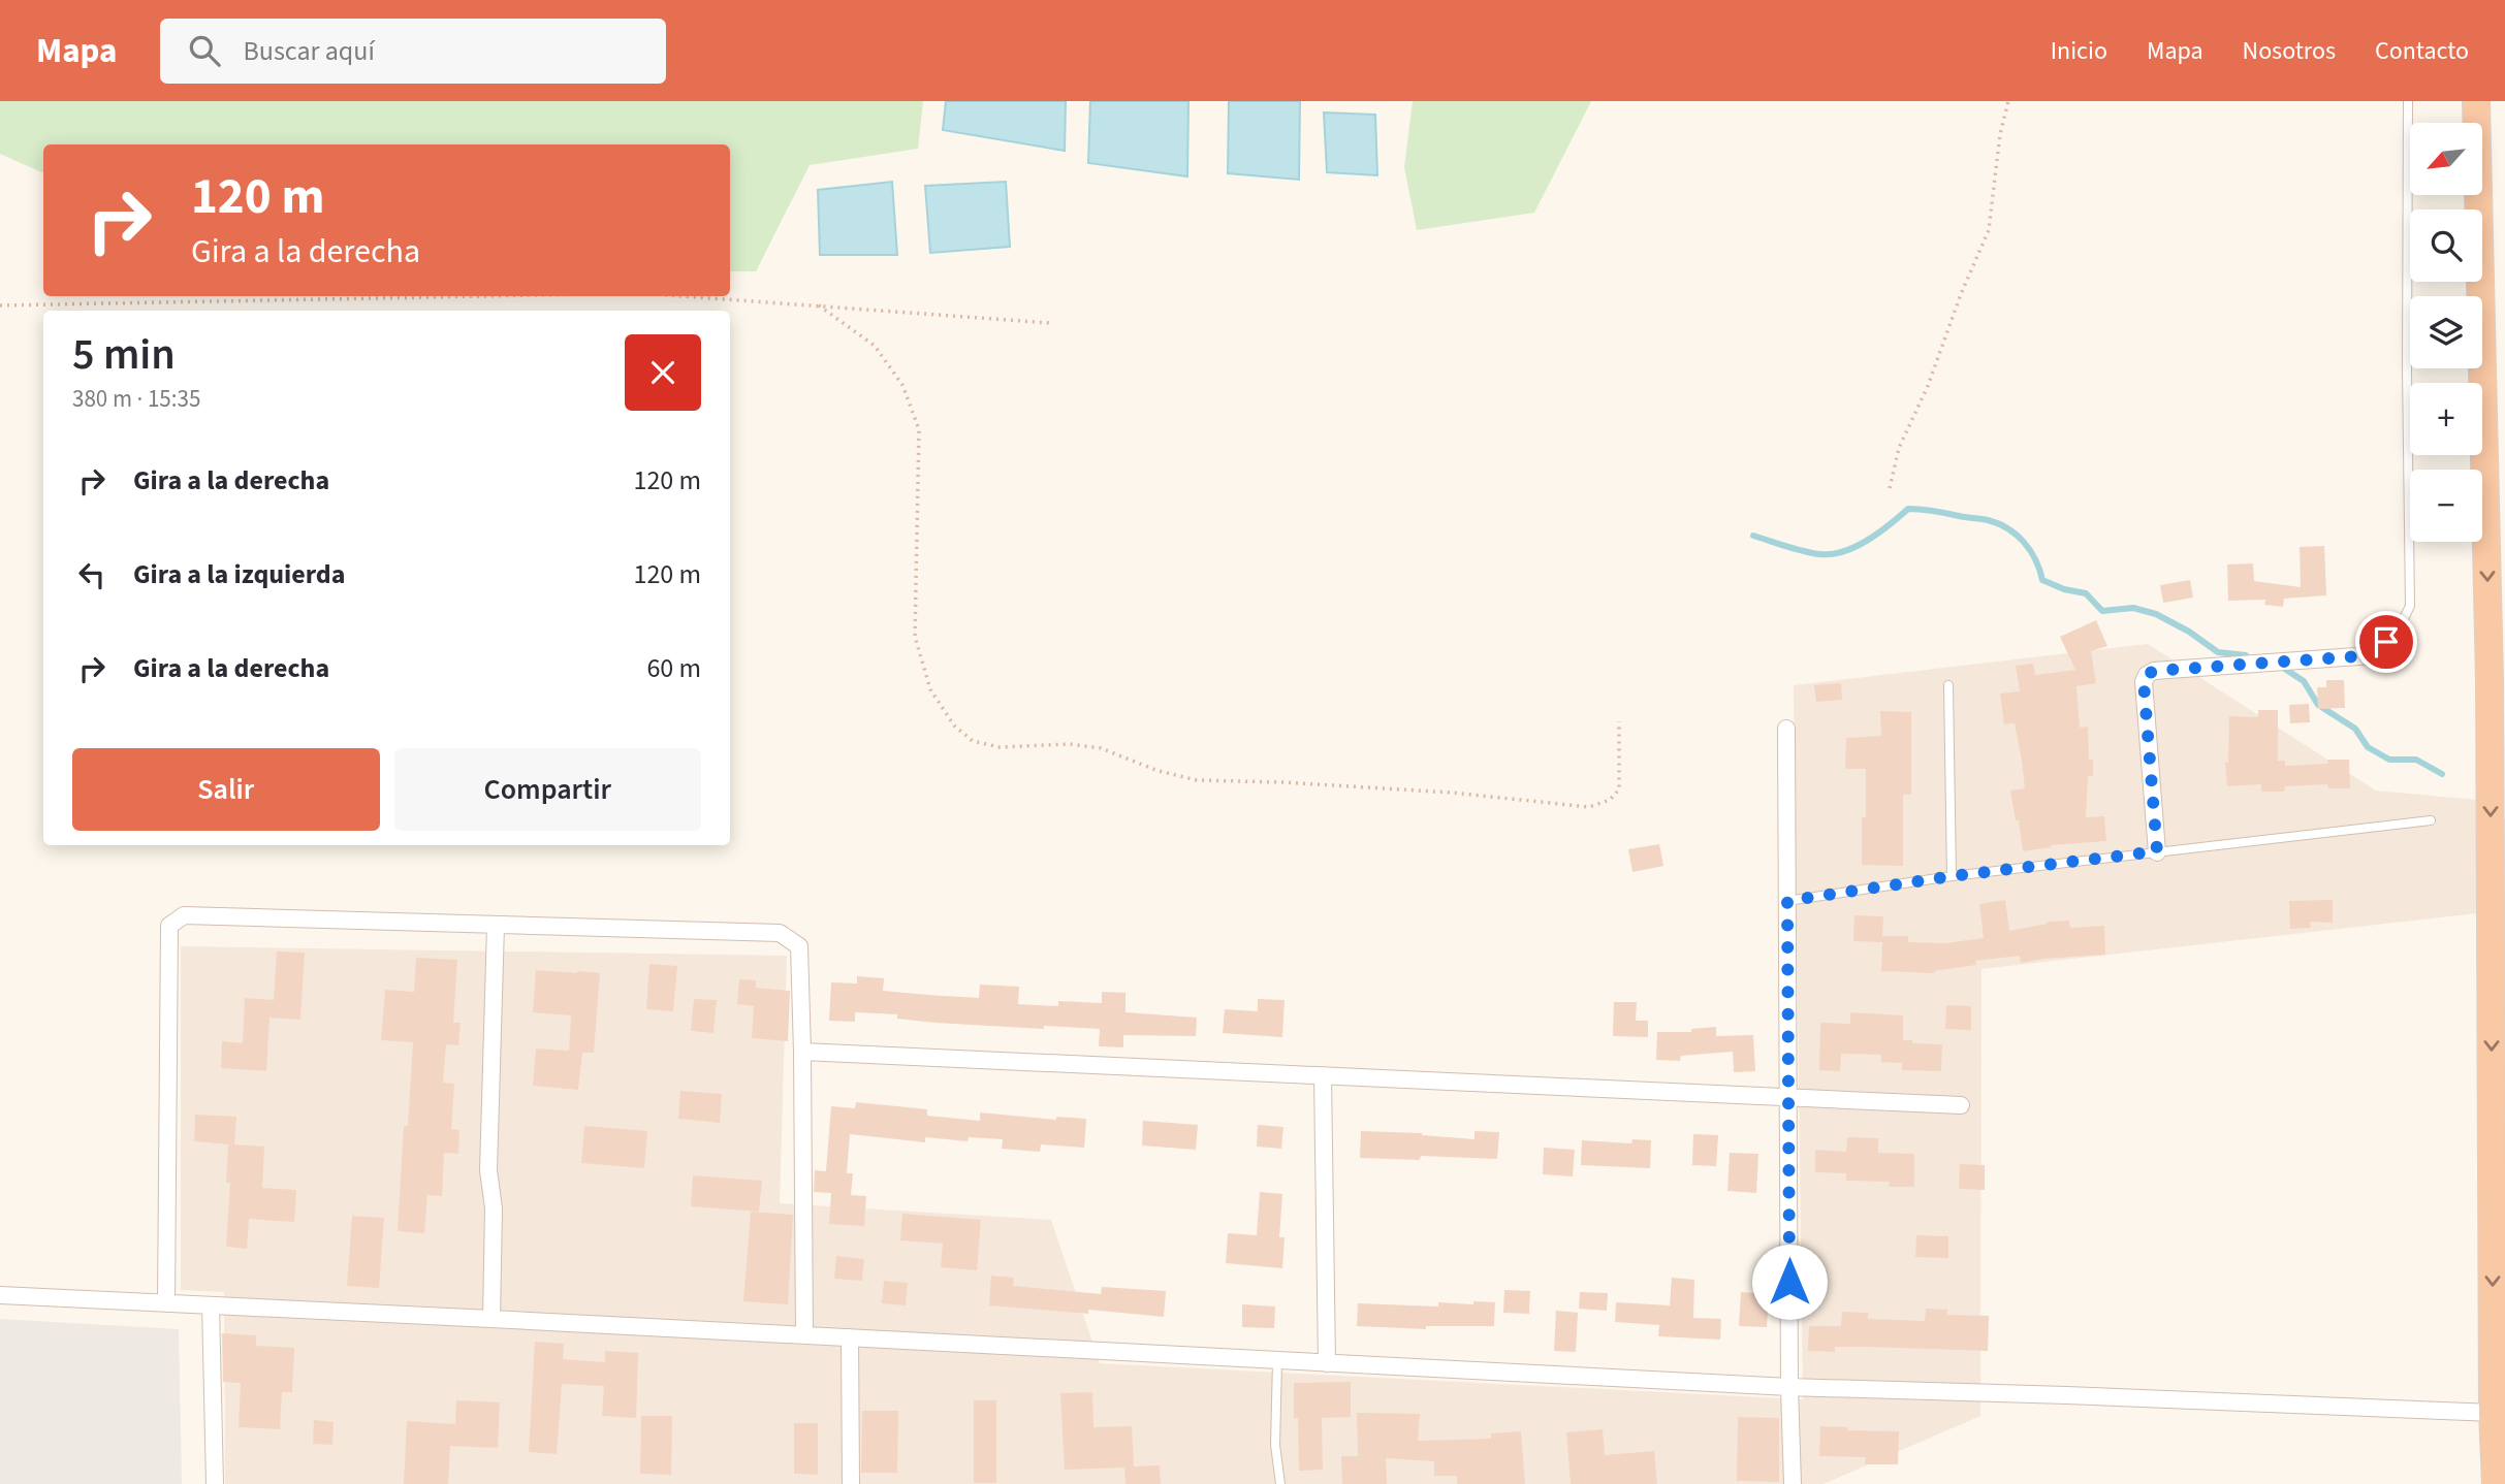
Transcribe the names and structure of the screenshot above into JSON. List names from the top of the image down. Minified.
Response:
{"north":"bottom left","page":{"header":"Mapa","search":"Buscar aquí","nav":["Inicio","Mapa","Nosotros","Contacto"],"map_buttons":["+","−"],"turn":["120 m","Gira a la derecha"],"heading":["5 min","380 m · 15:35"],"list":[{"name":"Gira a la derecha","value":"120 m"},{"name":"Gira a la izquierda","value":"120 m"},{"name":"Gira a la derecha","value":"60 m"}],"buttons":["Salir","Compartir"]}}
